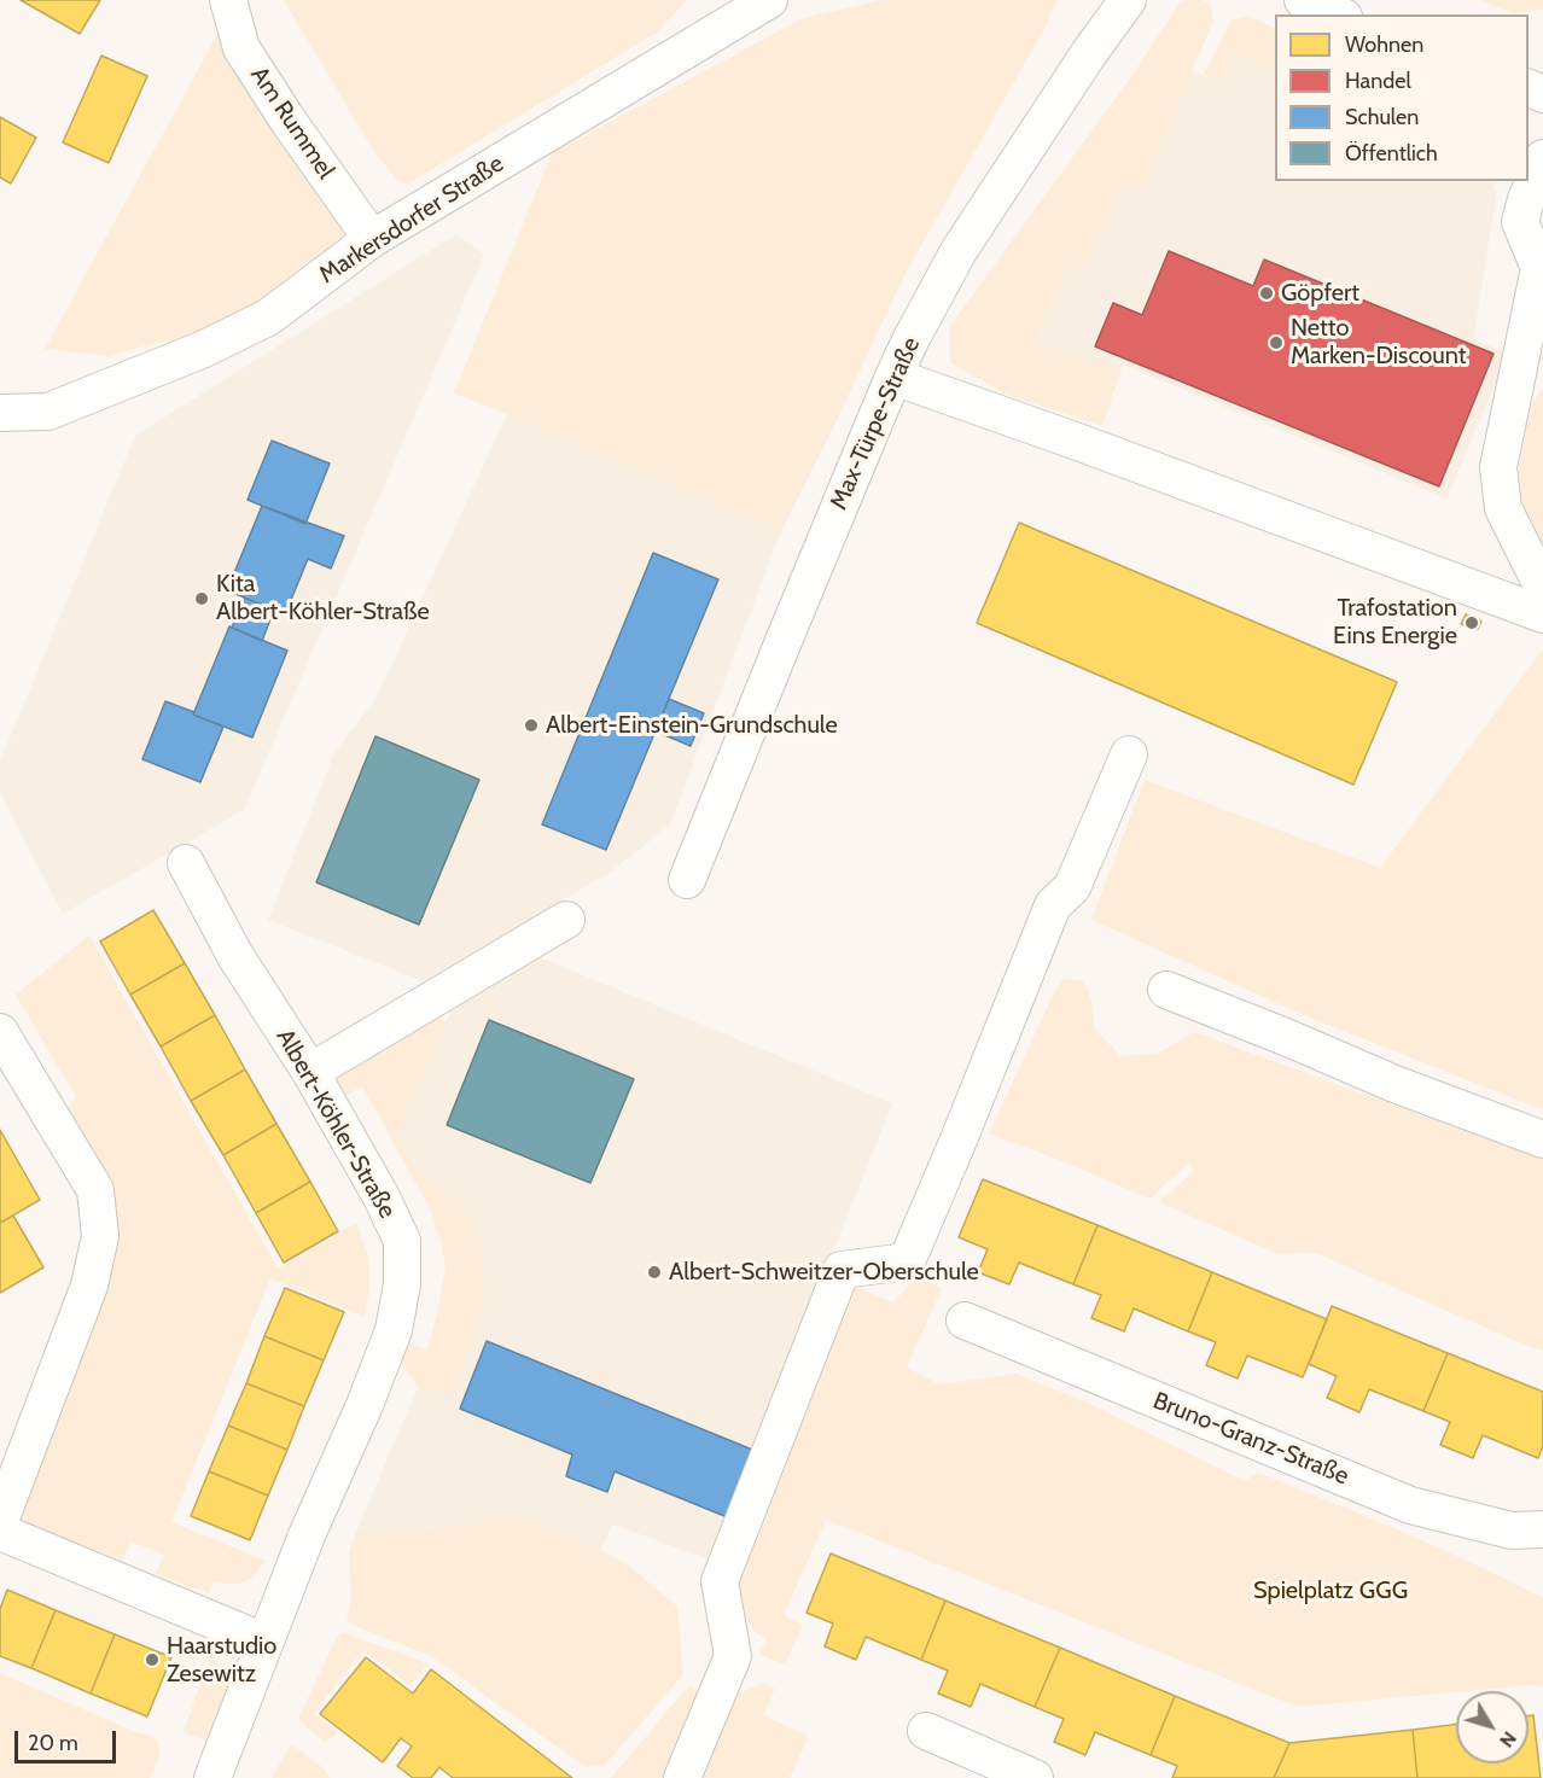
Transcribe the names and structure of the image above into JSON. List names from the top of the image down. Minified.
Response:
{"streets":{"street":["Am Rummel","Markersdorfer Straße","Max-Türpe-Straße","Albert-Köhler-Straße","Bruno-Granz-Straße"]},"crossings":[["Am Rummel","Markersdorfer Straße"]],"parks":["Spielplatz GGG"],"places":["Göpfert","Netto Marken-Discount","Kita Albert-Köhler-Straße","Trafostation Eins Energie","Albert-Einstein-Grundschule","Albert-Schweitzer-Oberschule","Haarstudio Zesewitz"],"legend":["Wohnen","Handel","Schulen","Öffentlich"],"scale_bar":"20 m","north":"bottom right"}
